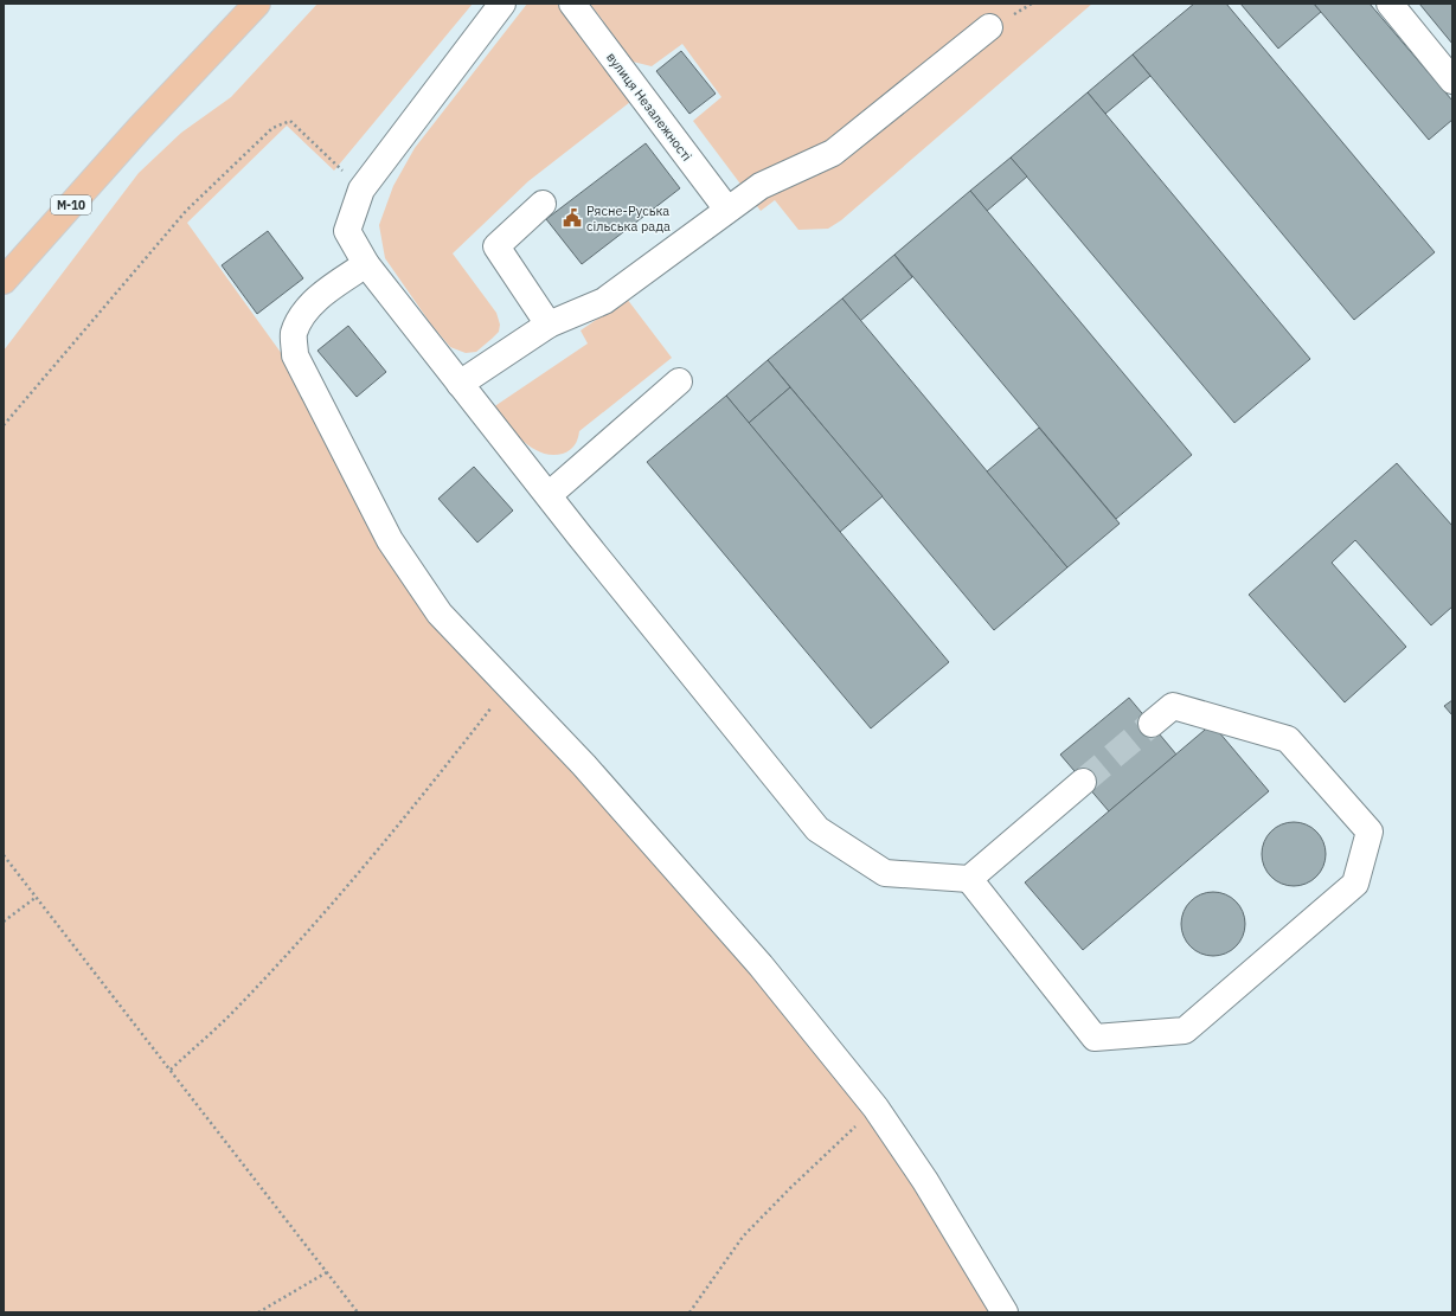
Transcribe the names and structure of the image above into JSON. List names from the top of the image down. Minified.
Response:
{"streets":{"main road":["М-10"],"street":["вулиця Незалежності"]},"places":{"public building":["Рясне-Руська сільська рада"]}}
